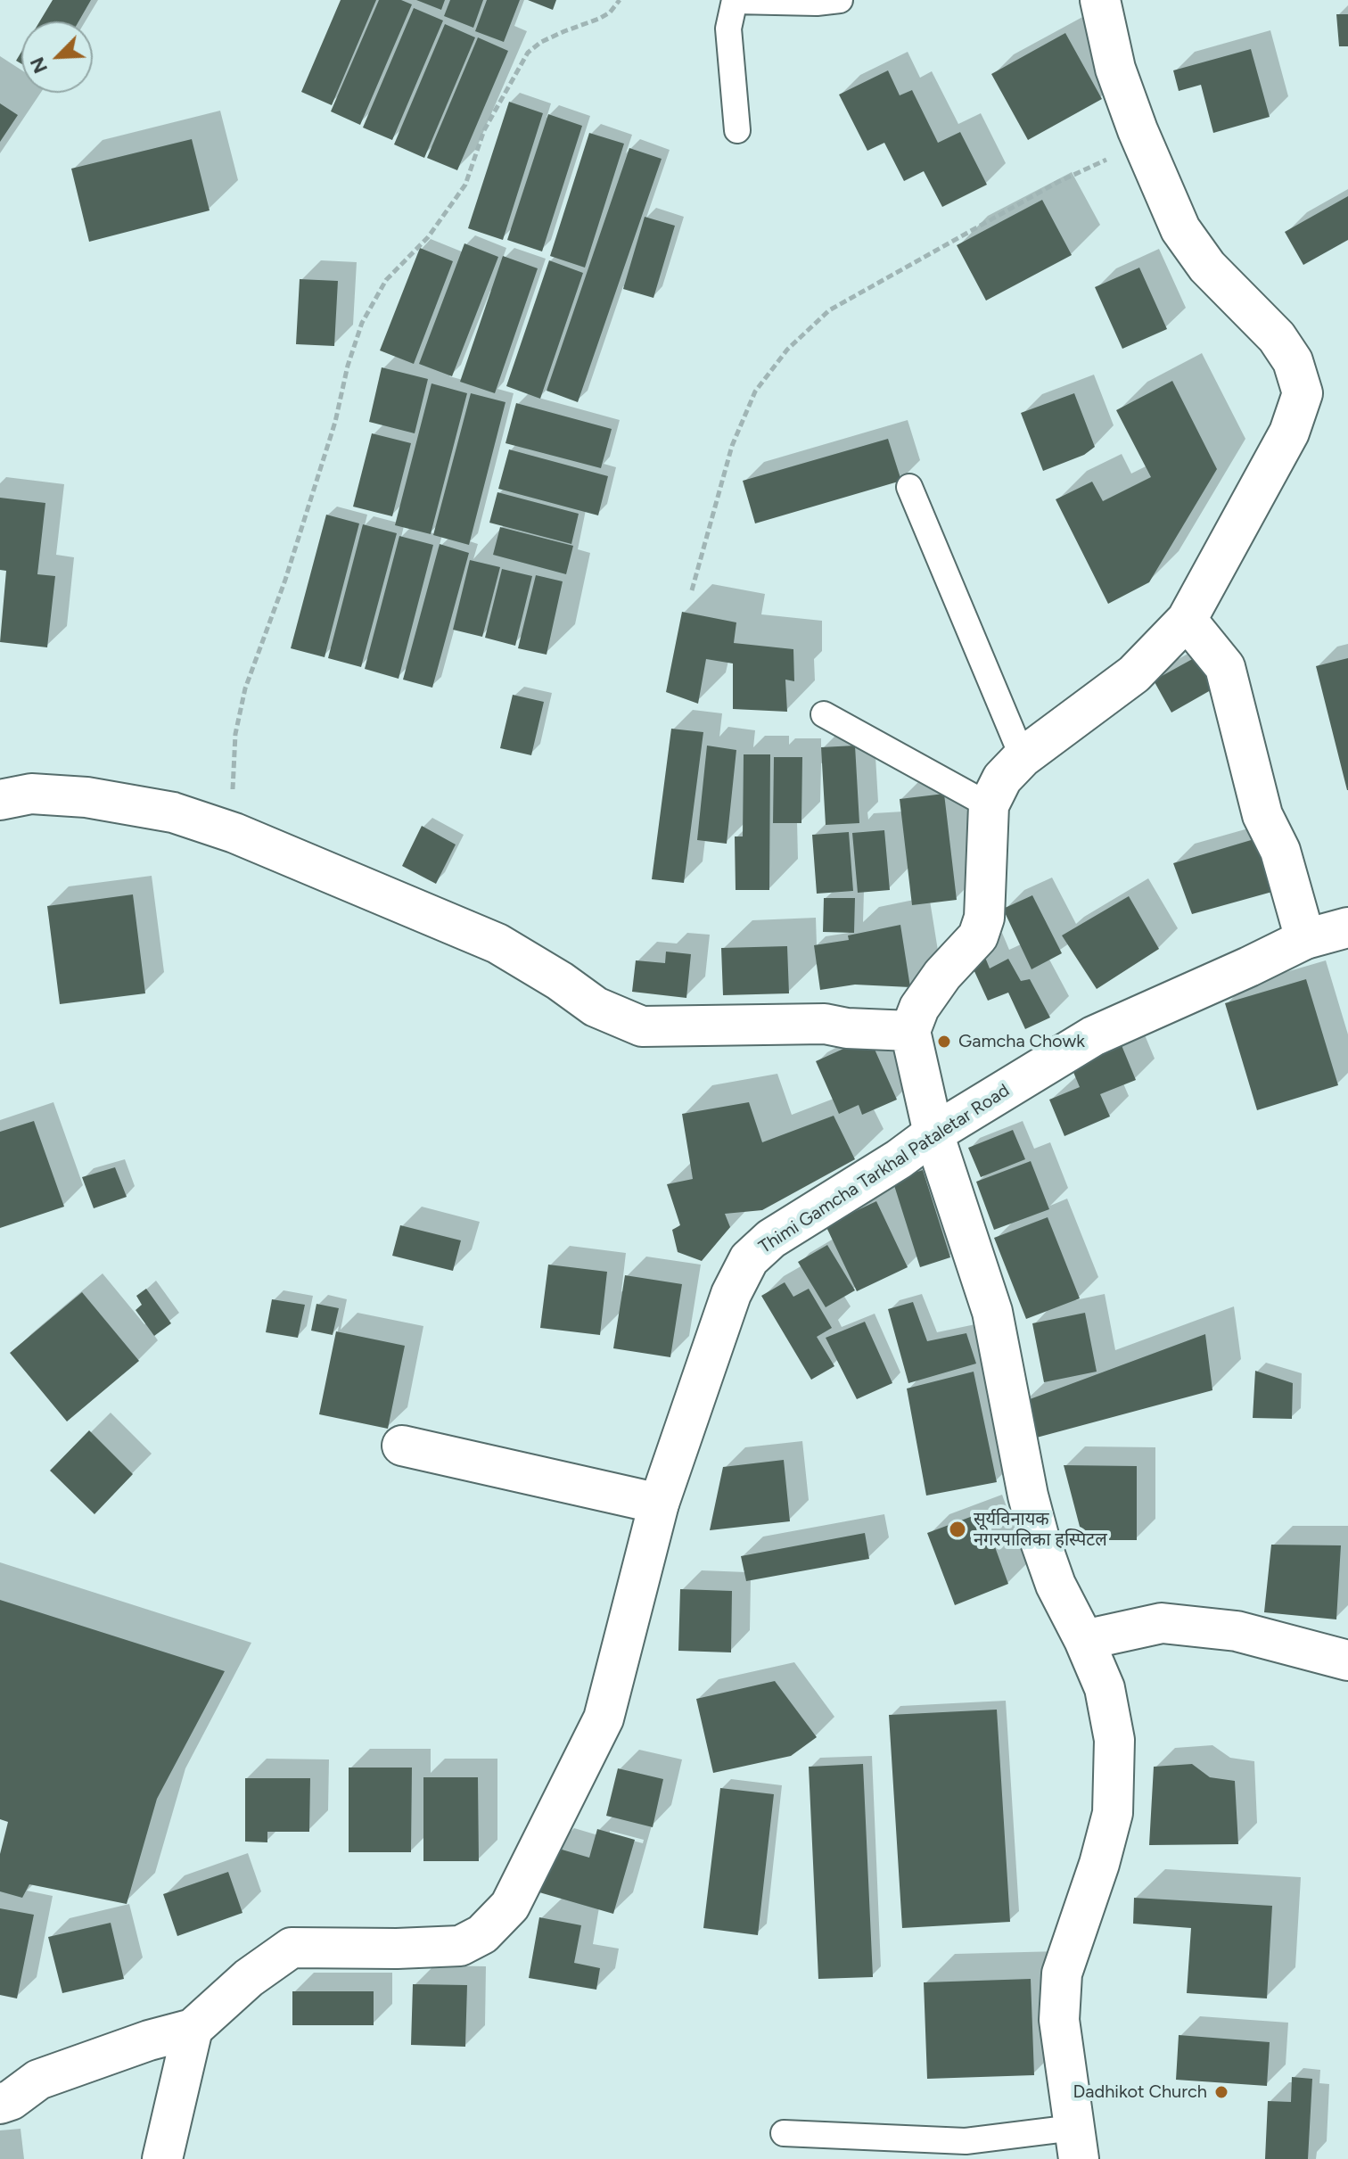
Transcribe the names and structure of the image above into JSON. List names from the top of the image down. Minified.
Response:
{"streets":{"street":["Thimi Gamcha Tarkhal Pataletar Road"]},"places":["Gamcha Chowk","सूर्यविनायक नगरपालिका हस्पिटल","Dadhikot Church"],"north":"bottom left"}
